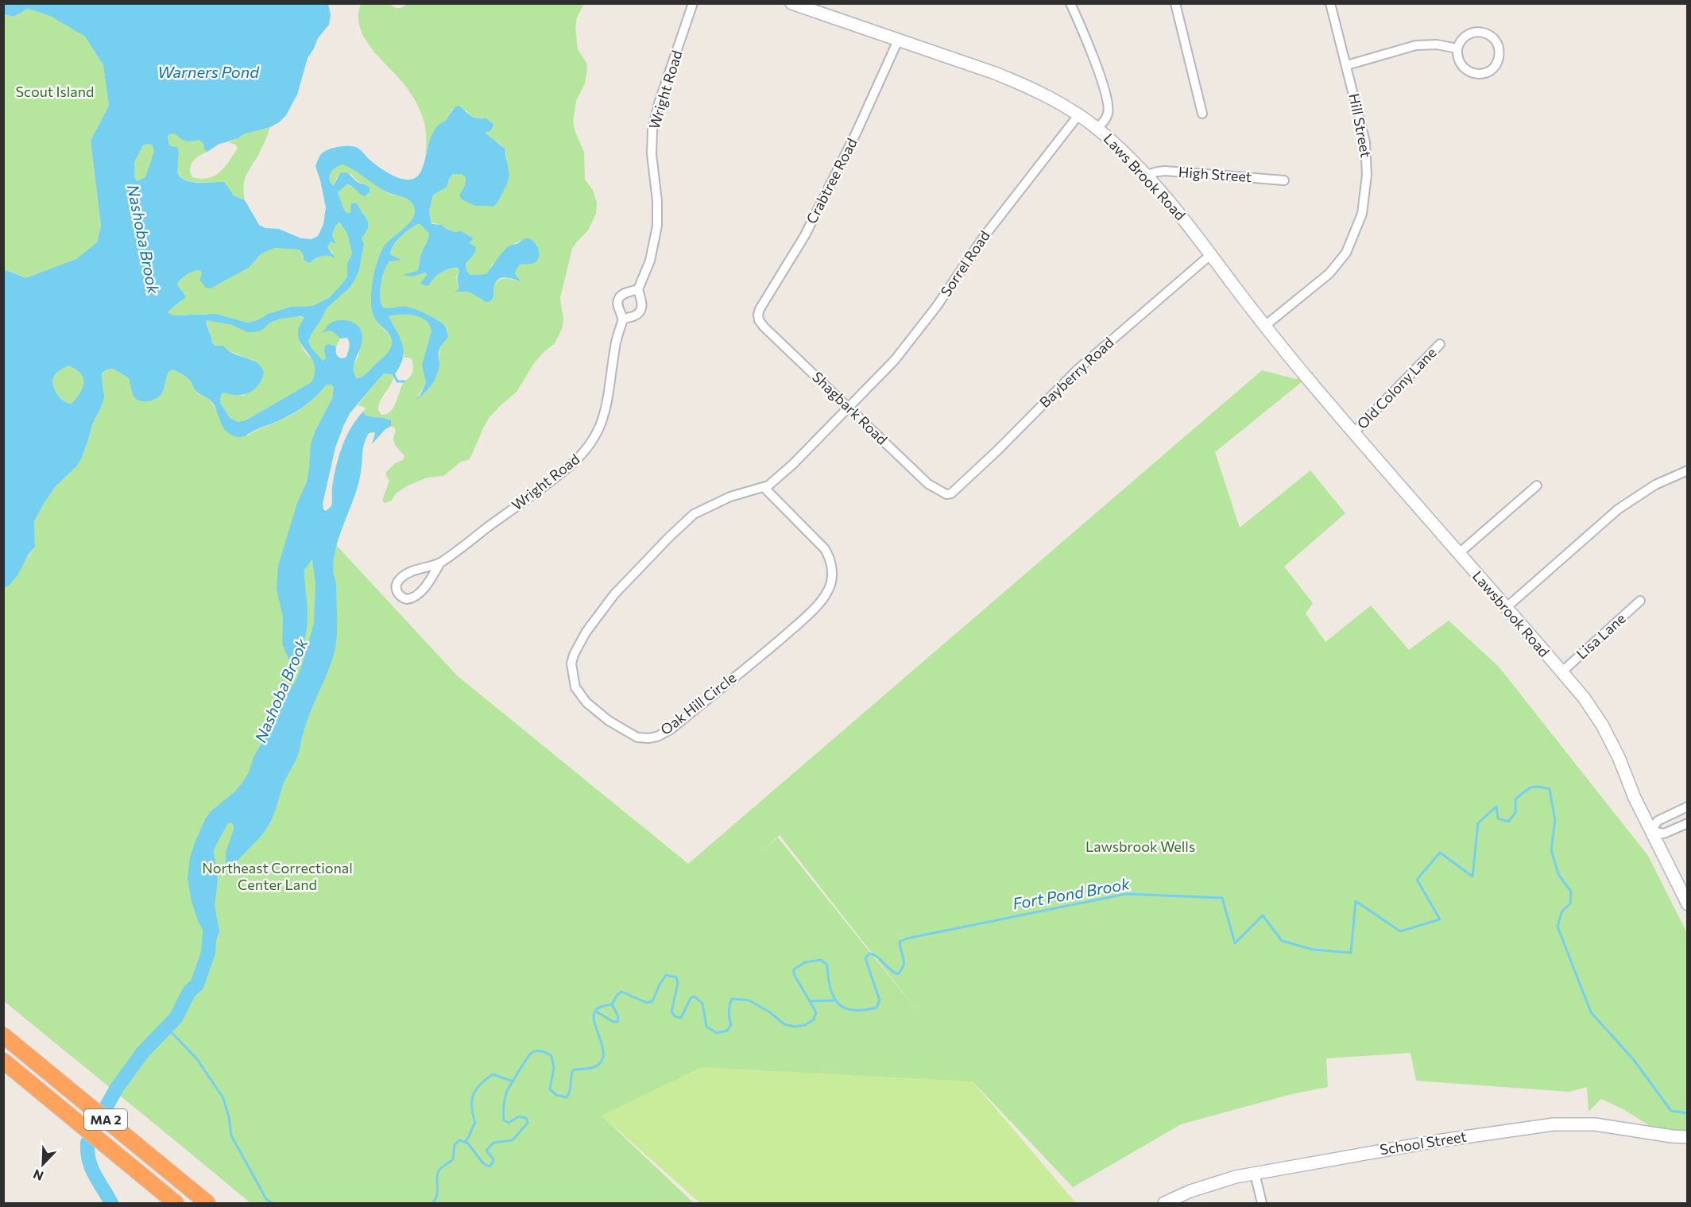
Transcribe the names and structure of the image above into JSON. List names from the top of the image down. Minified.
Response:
{"streets":{"highway":["MA 2"],"street":["Wright Road","Hill Street","High Street","Laws Brook Road","Crabtree Road","Sorrel Road","Bayberry Road","Old Colony Lane","Shagbark Road","Lawsbrook Road","Lisa Lane","Oak Hill Circle","School Street"]},"crossings":[["Hill Street","Laws Brook Road"],["High Street","Laws Brook Road"],["Laws Brook Road","Crabtree Road"],["Laws Brook Road","Sorrel Road"],["Laws Brook Road","Bayberry Road"],["Laws Brook Road","Lawsbrook Road"],["Crabtree Road","Shagbark Road"],["Sorrel Road","Shagbark Road"],["Sorrel Road","Oak Hill Circle"],["Bayberry Road","Shagbark Road"],["Old Colony Lane","Lawsbrook Road"],["Shagbark Road","Oak Hill Circle"],["Lawsbrook Road","Lisa Lane"]],"water":["Warners Pond","Nashoba Brook","Fort Pond Brook"],"parks":["Scout Island","Lawsbrook Wells","Northeast Correctional Center Land"],"north":"bottom left"}
